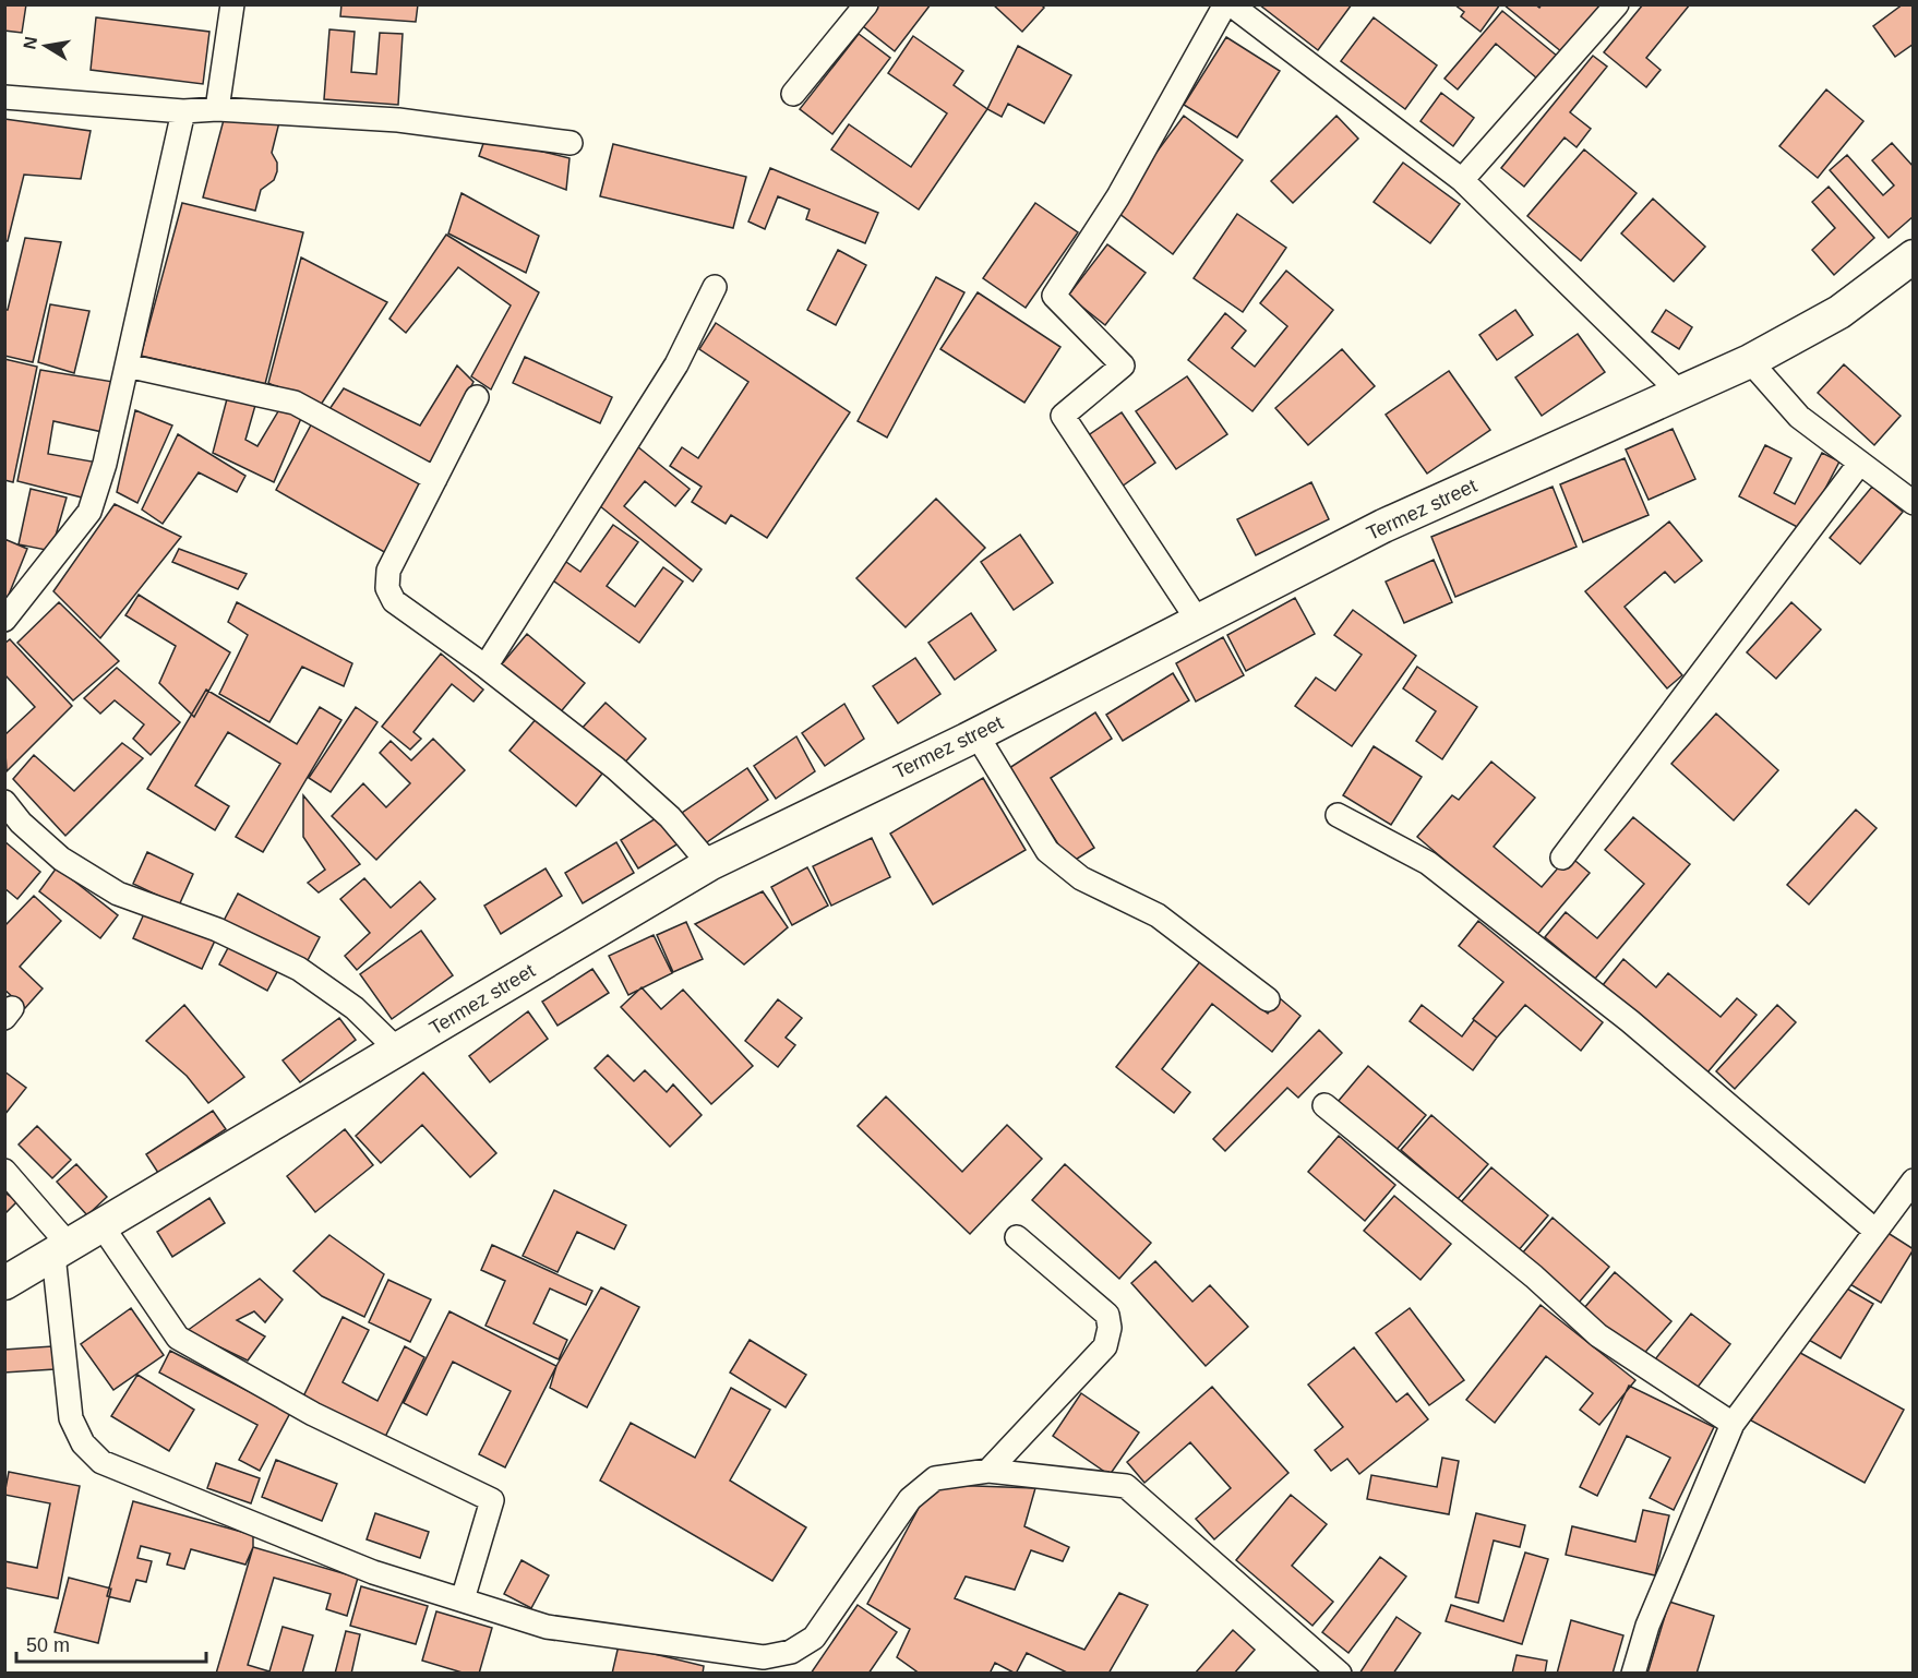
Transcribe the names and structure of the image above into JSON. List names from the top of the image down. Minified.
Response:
{"streets":{"main road":["Termez street"]},"scale_bar":"50 m","north":"left"}
